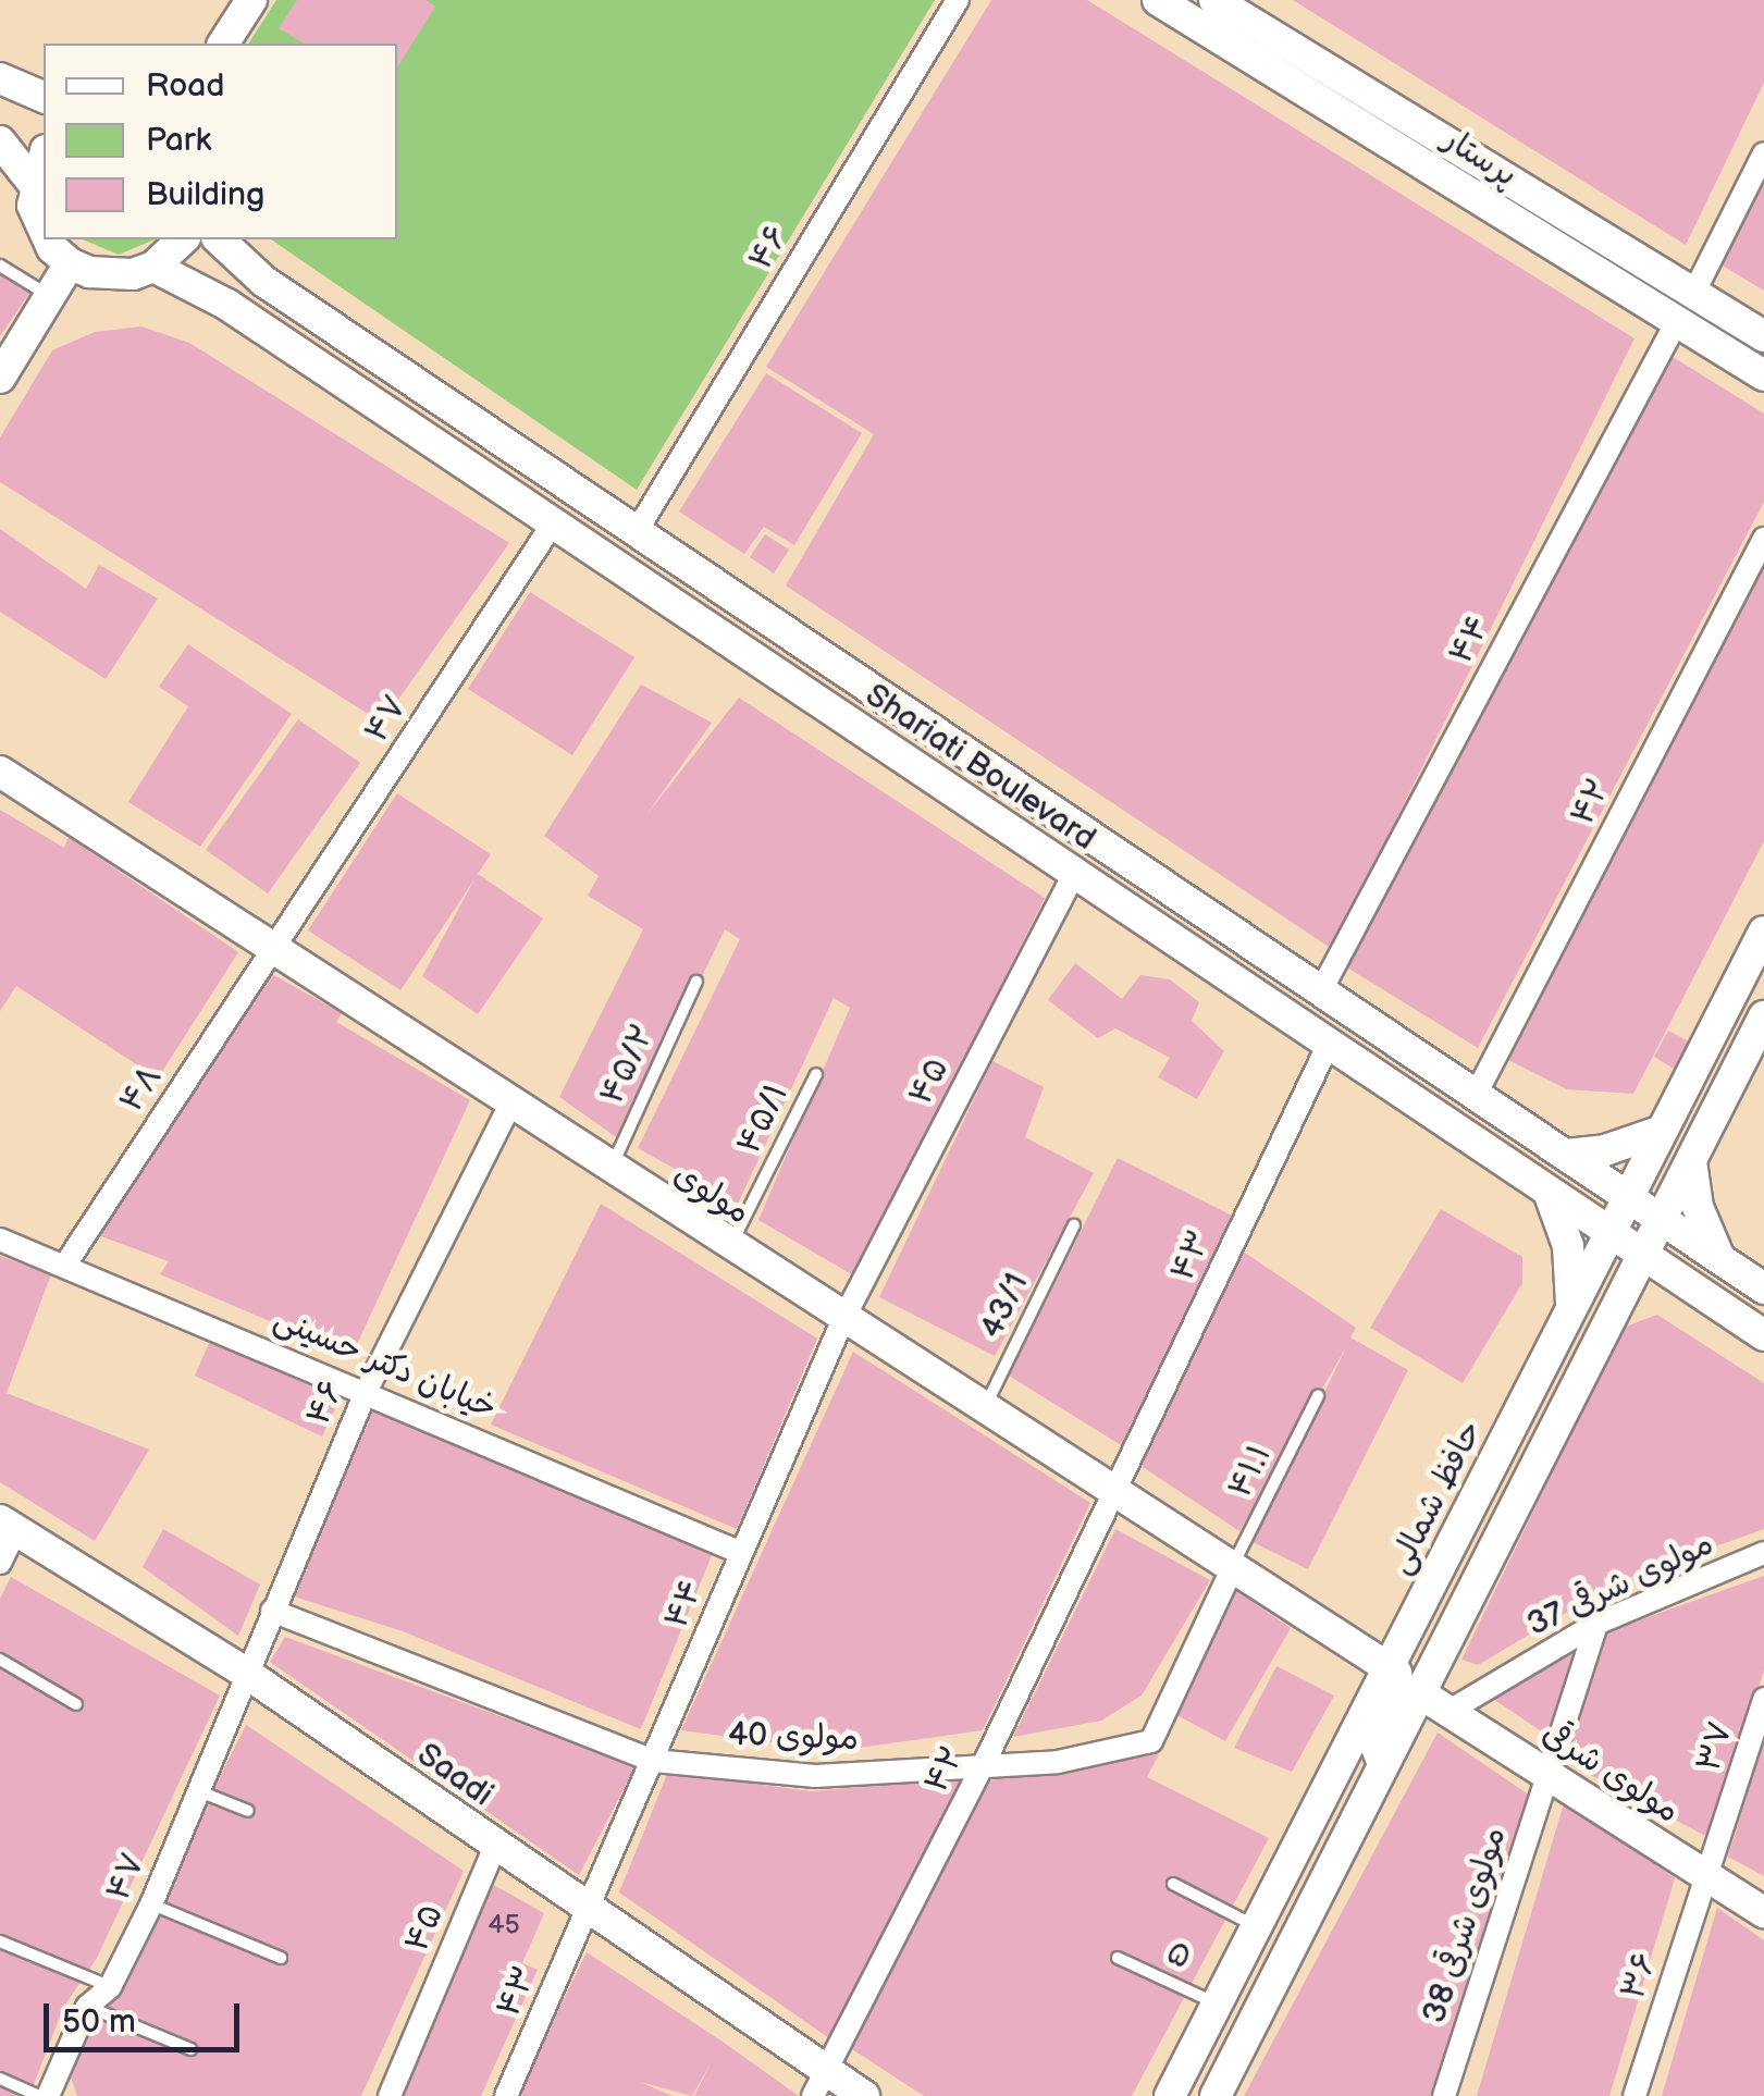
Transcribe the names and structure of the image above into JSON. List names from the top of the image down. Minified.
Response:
{"streets":{"main road":["پرستار","Shariati Boulevard","مولوی","حافظ شمالی","مولوی شرقی","Saadi"],"street":["۴۶","۴۴","۴۷","۴۲","۴۵","۴۸","۴۳","خیابان دکتر حسینی","مولوی شرقی 37","مولوی 40","۳۷","مولوی شرقی 38","۳۶"],"lane":["۴۵/۲","۴۵/۱","43/1","۴۱.۱","۵"]},"crossings":[["پرستار","۴۴"],["۴۶","۴۷"],["۴۶","Shariati Boulevard"],["۴۶","مولوی"],["۴۶","خیابان دکتر حسینی"],["۴۶","مولوی 40"],["۴۶","Saadi"],["۴۴","Shariati Boulevard"],["۴۴","۴۵"],["۴۴","مولوی"],["۴۴","۴۳"],["۴۴","خیابان دکتر حسینی"],["۴۴","مولوی 40"],["۴۴","Saadi"],["۴۷","Shariati Boulevard"],["۴۷","۴۸"],["۴۷","مولوی"],["۴۷","Saadi"],["Shariati Boulevard","۴۲"],["Shariati Boulevard","۴۵"],["Shariati Boulevard","۴۳"],["Shariati Boulevard","حافظ شمالی"],["۴۲","مولوی"],["۴۲","۴۳"],["۴۲","مولوی 40"],["۴۲","Saadi"],["۴۵/۲","مولوی"],["۴۵","مولوی"],["۴۵","Saadi"],["۴۸","مولوی"],["۴۸","خیابان دکتر حسینی"],["۴۵/۱","مولوی"],["مولوی","۴۳"],["مولوی","43/1"],["مولوی","۴۱.۱"],["مولوی","حافظ شمالی"],["مولوی","مولوی 40"],["۴۳","Saadi"],["۴۱.۱","مولوی 40"],["حافظ شمالی","۵"],["مولوی شرقی 37","مولوی شرقی"],["مولوی شرقی 37","مولوی شرقی 38"],["۳۷","مولوی شرقی"],["۳۷","۳۶"],["مولوی شرقی","مولوی شرقی 38"],["مولوی شرقی","۳۶"]],"house_numbers":["45"],"legend":["Road","Park","Building"],"scale_bar":"50 m"}
